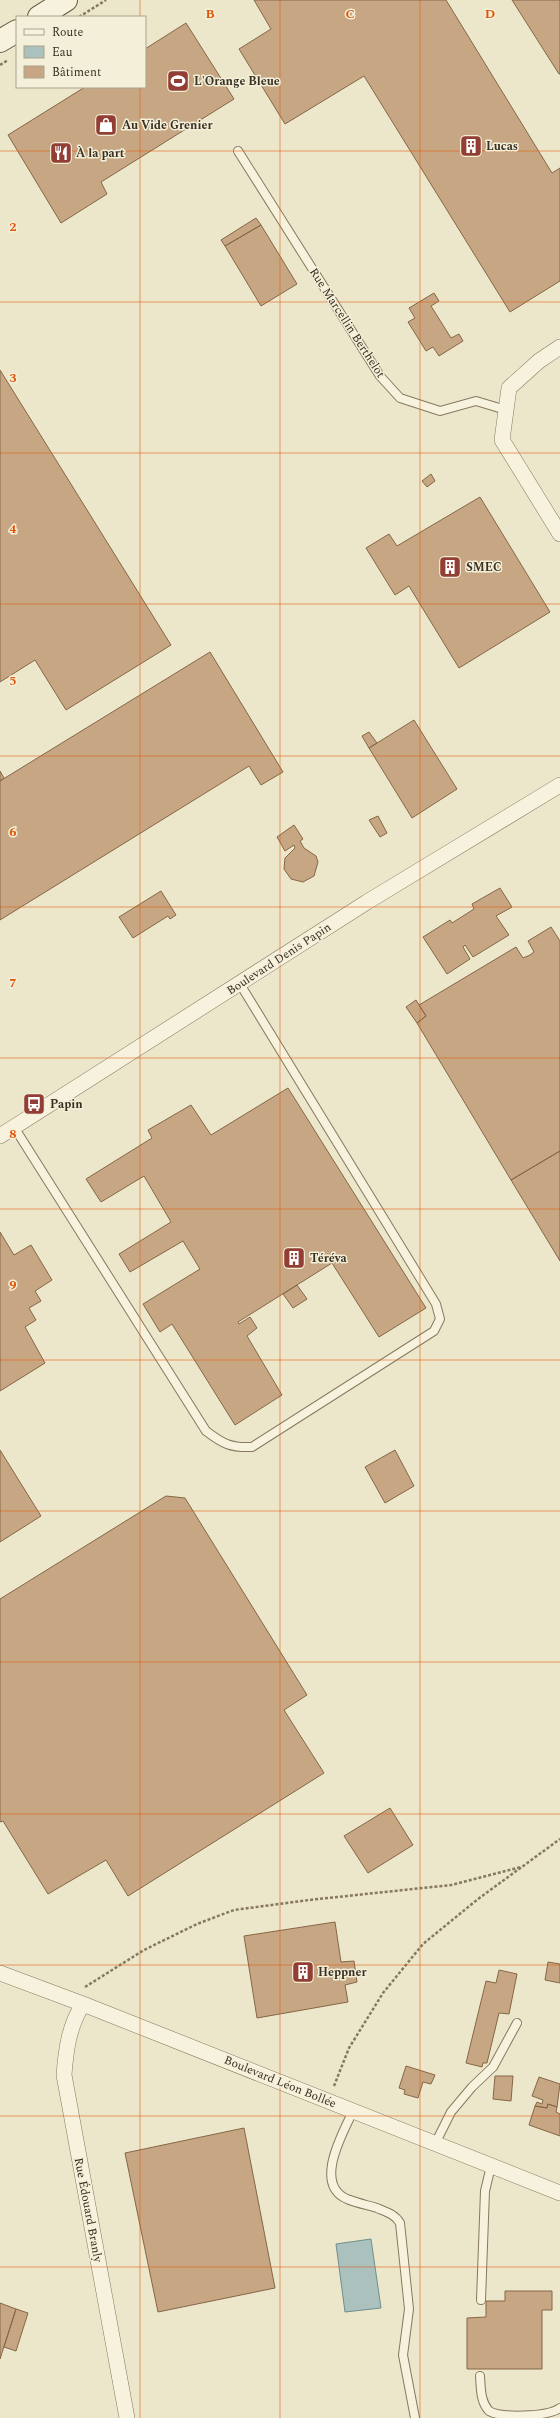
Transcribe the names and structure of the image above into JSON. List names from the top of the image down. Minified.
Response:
{"streets":{"street":["Boulevard Denis Papin","Boulevard Léon Bollée","Rue Édouard Branly"],"lane":["Rue Marcellin Berthelot"]},"crossings":[["Boulevard Léon Bollée","Rue Édouard Branly"]],"places":{"sports":["L'Orange Bleue"],"shop":["Au Vide Grenier"],"building":["Lucas","SMEC","Téréva","Heppner"],"restaurant":["À la part"],"bus stop":["Papin"]},"legend":["Route","Eau","Bâtiment"],"grid":{"columns":["B","C","D"],"rows":["2","3","4","5","6","7","8","9"]}}
